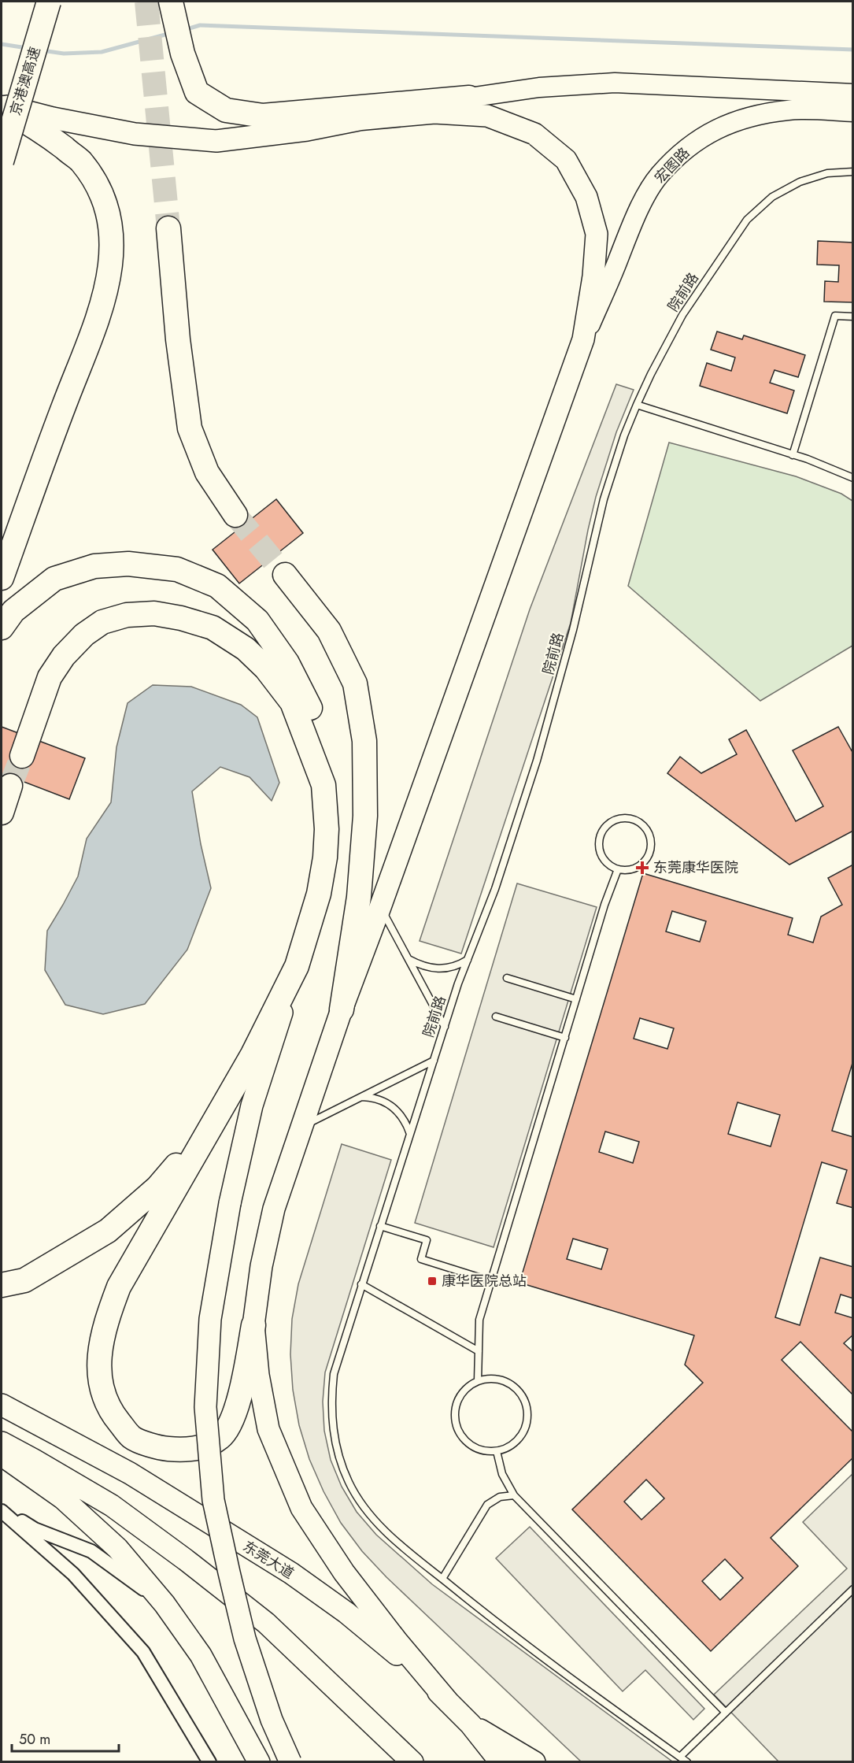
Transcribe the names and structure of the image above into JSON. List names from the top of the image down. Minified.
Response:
{"streets":{"highway":["京港澳高速","东莞大道"],"main road":["宏图路"],"lane":["院前路"]},"places":{"health":["东莞康华医院"],"transit":["康华医院总站"]},"scale_bar":"50 m"}
